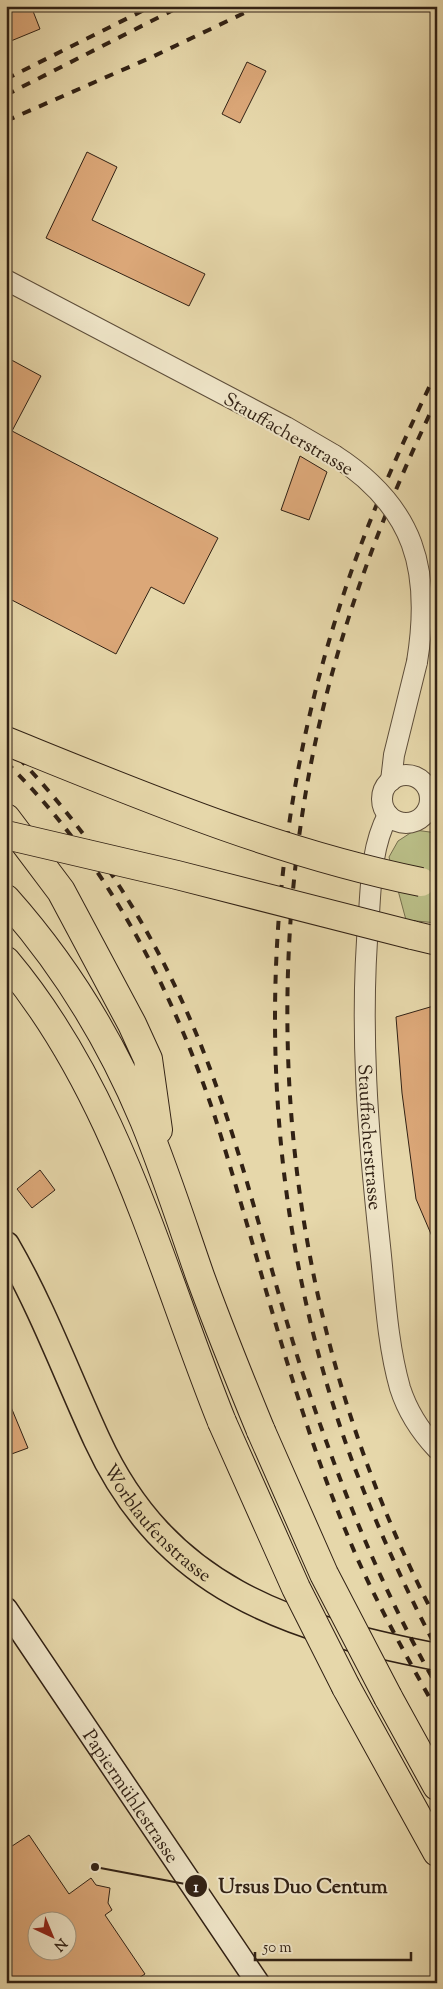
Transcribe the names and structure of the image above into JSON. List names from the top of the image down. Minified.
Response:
{"streets":{"main road":["Worblaufenstrasse","Papiermühlestrasse"],"street":["Stauffacherstrasse"]},"places":["Ursus Duo Centum"],"scale_bar":"50 m","north":"bottom right"}
